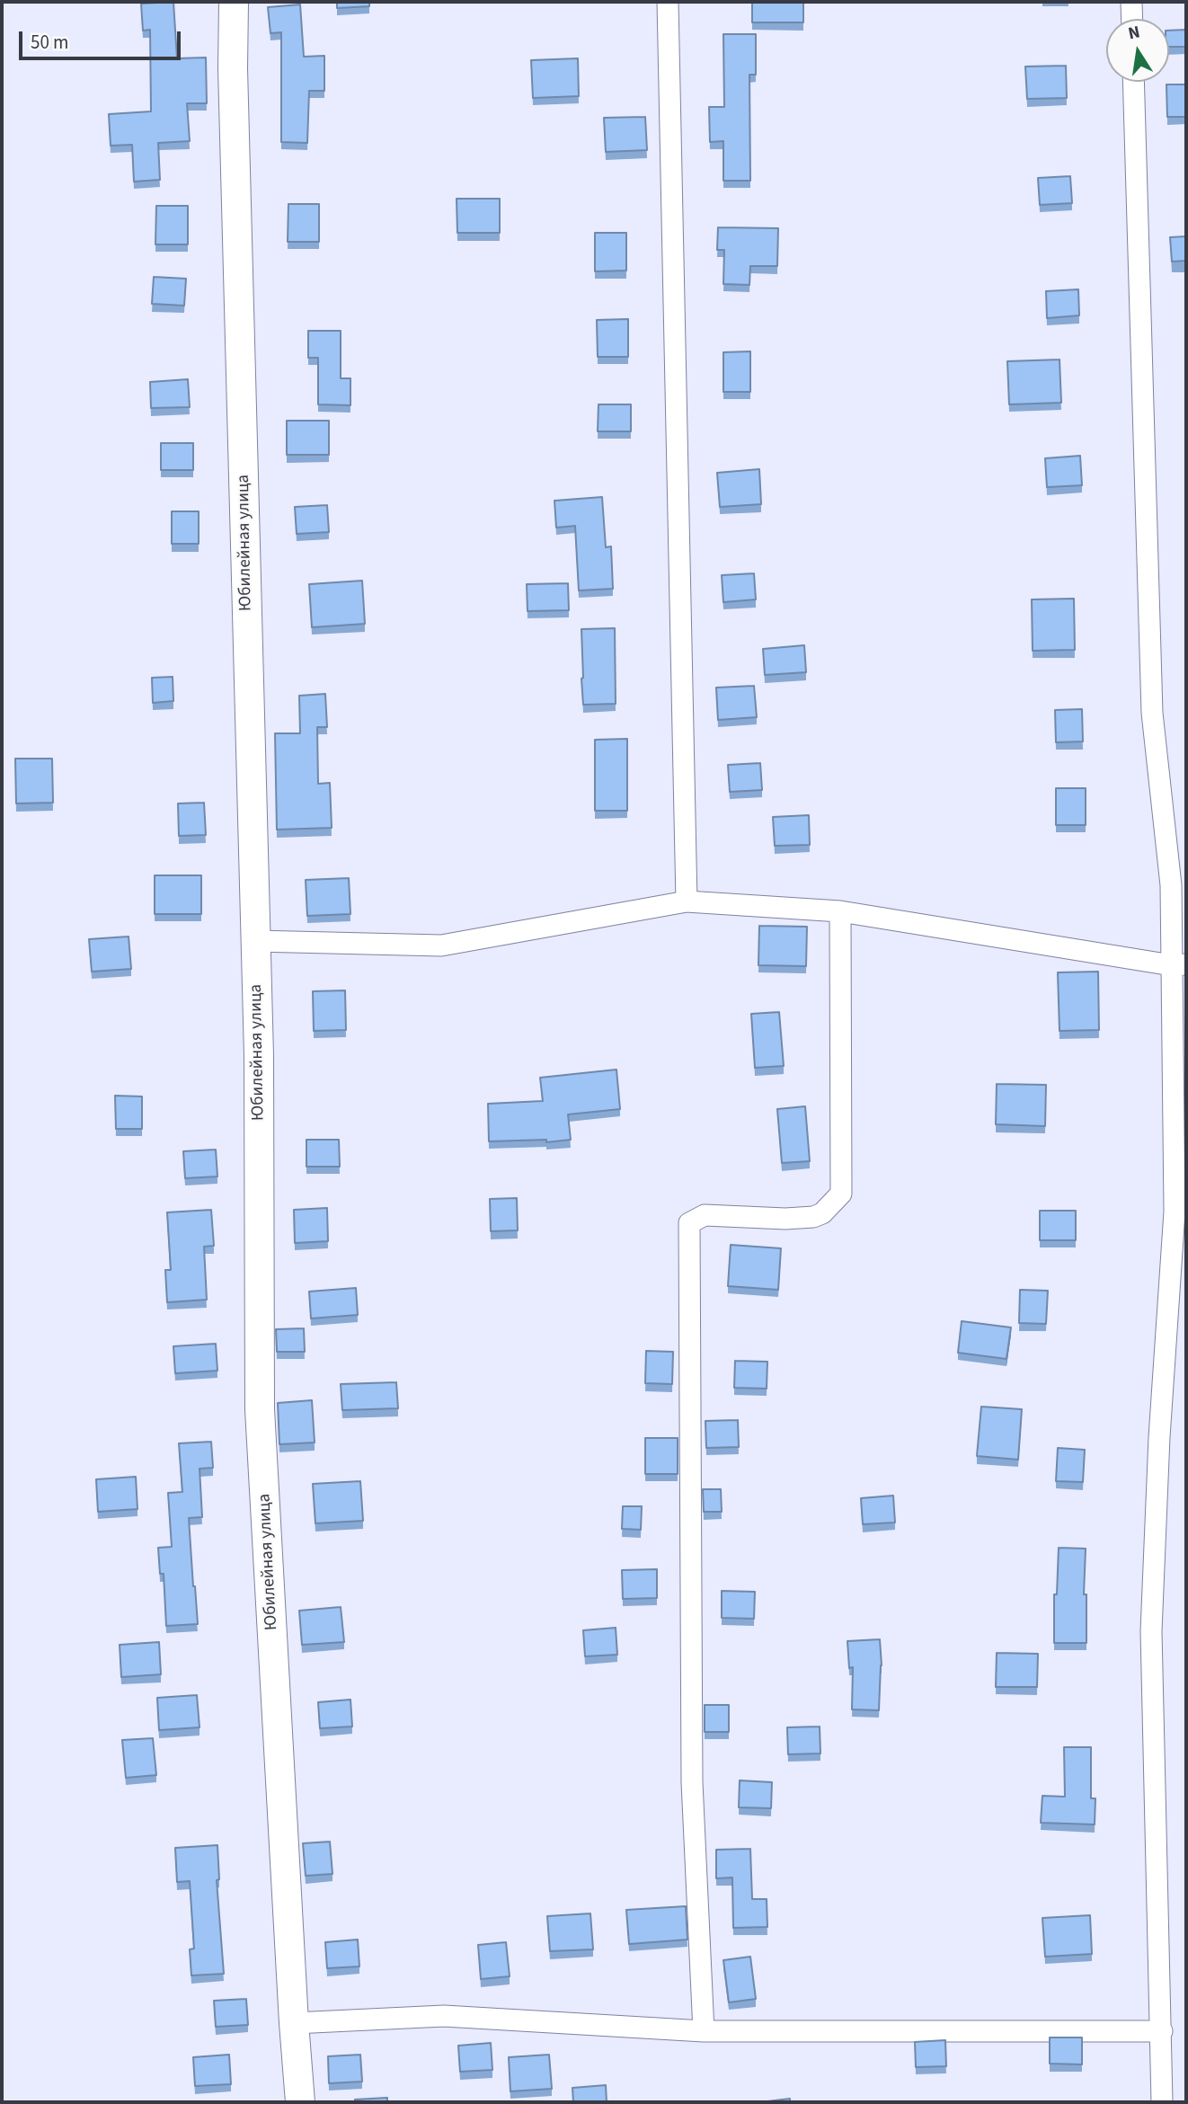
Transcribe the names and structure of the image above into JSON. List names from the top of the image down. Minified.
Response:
{"streets":{"street":["Юбилейная улица"]},"scale_bar":"50 m","north":"top"}
